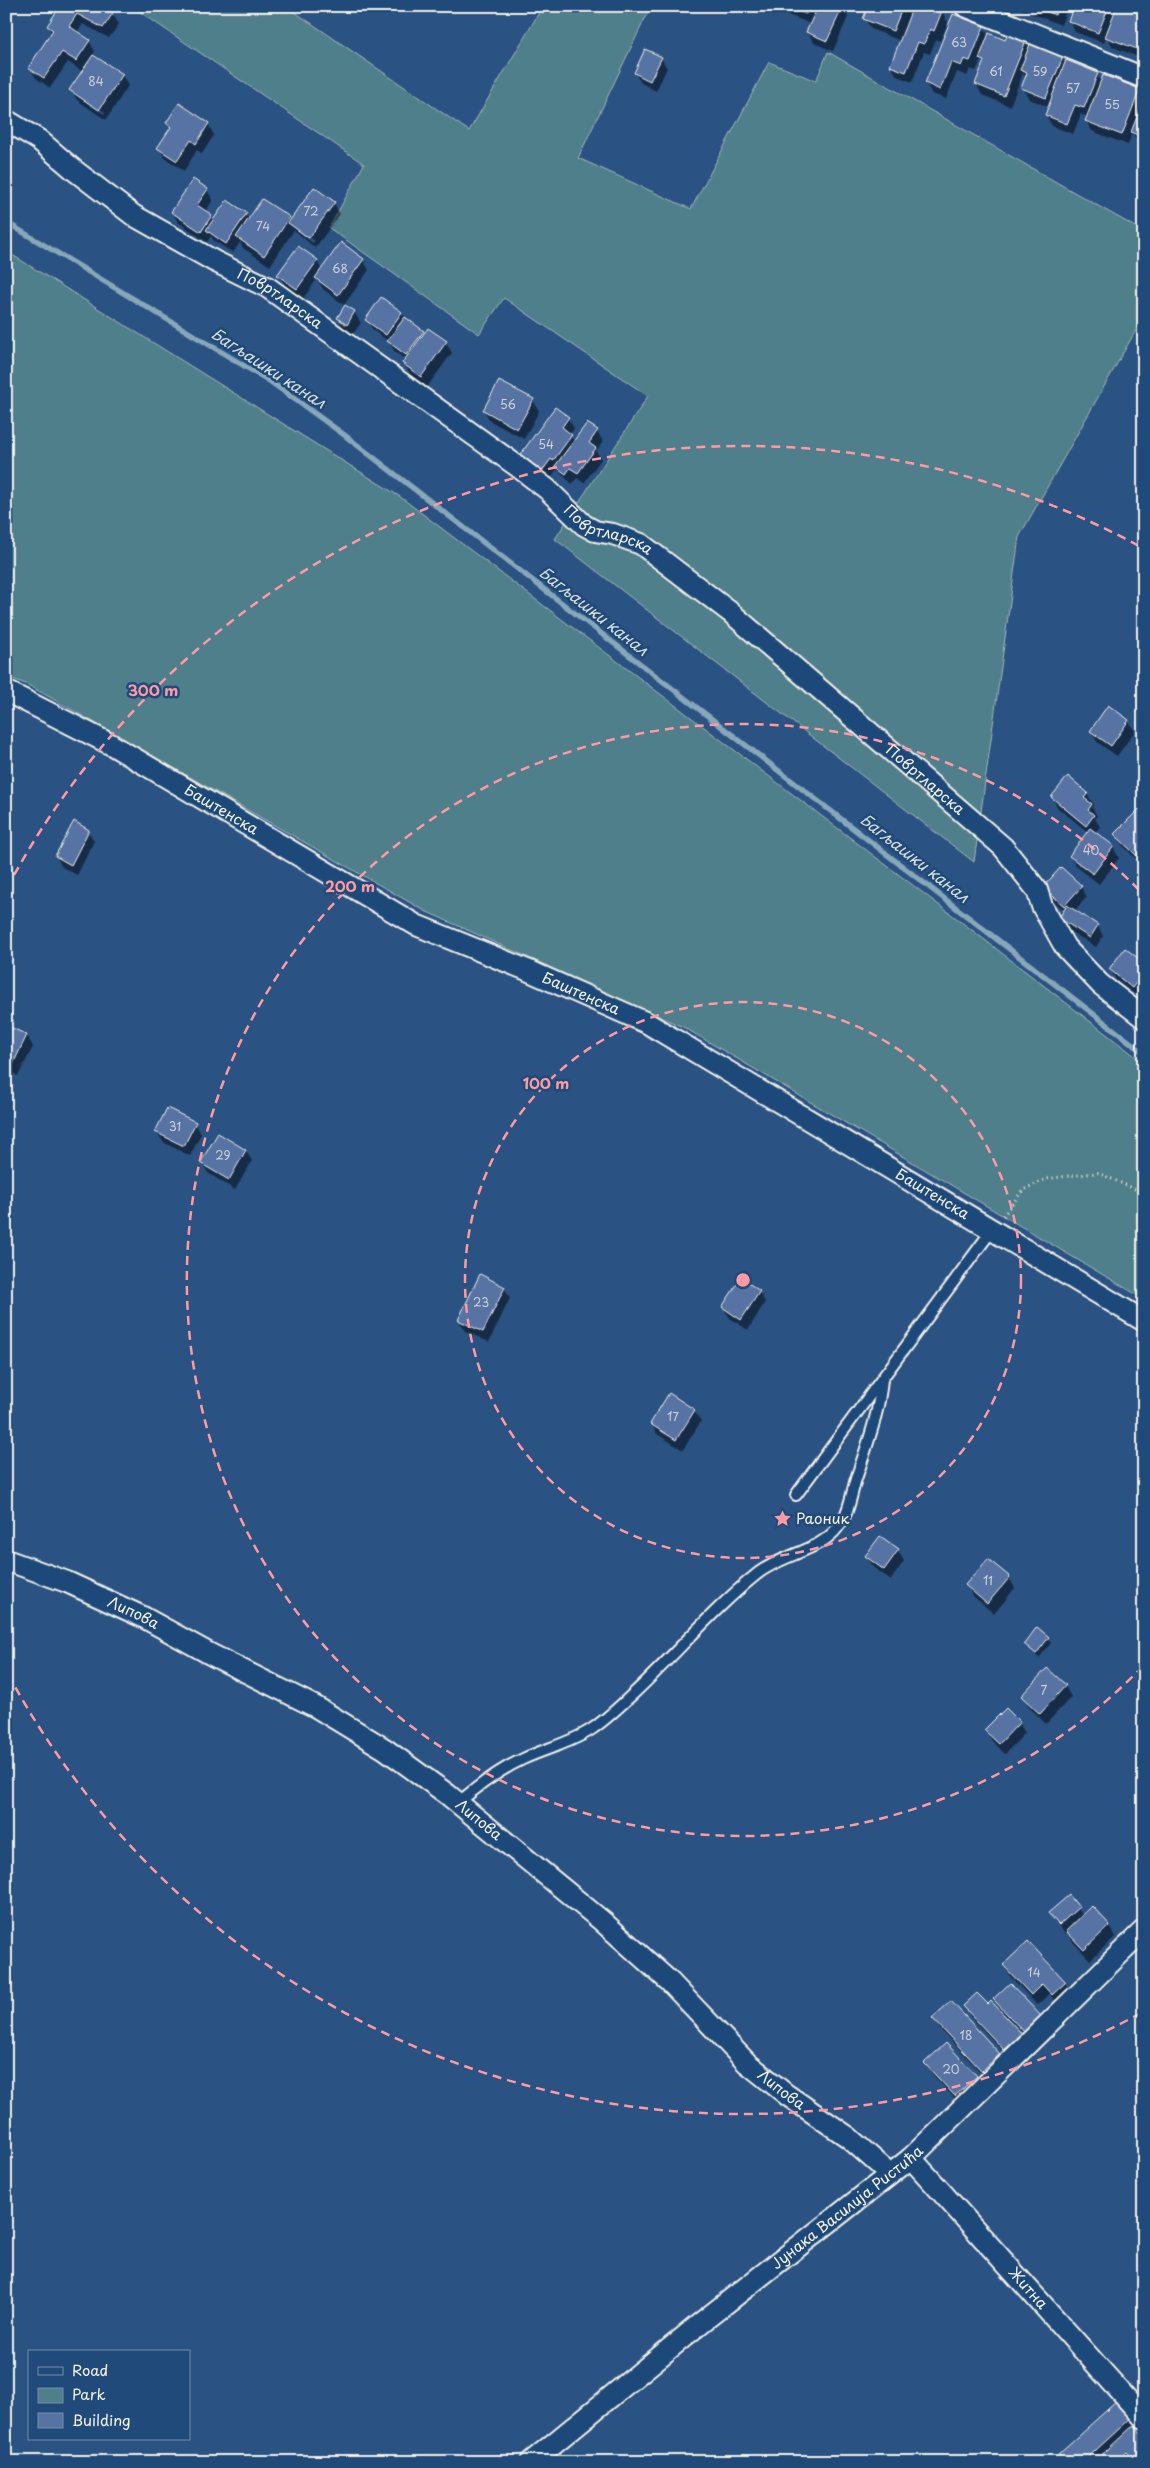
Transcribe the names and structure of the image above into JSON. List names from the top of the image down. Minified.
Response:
{"streets":{"street":["Повртларска","Баштенска","Липова","Јунака Василија Ристића","Житна"]},"crossings":[["Липова","Јунака Василија Ристића"],["Јунака Василија Ристића","Житна"]],"water":["Багљашки канал"],"places":{"place":["Раоник"]},"house_numbers":["63","61","59","84","57","55","72","74","68","56","54","40","31","29","23","17","11","7","14","18","20"],"legend":["Road","Park","Building"],"rings":["300 m","200 m","100 m"]}
